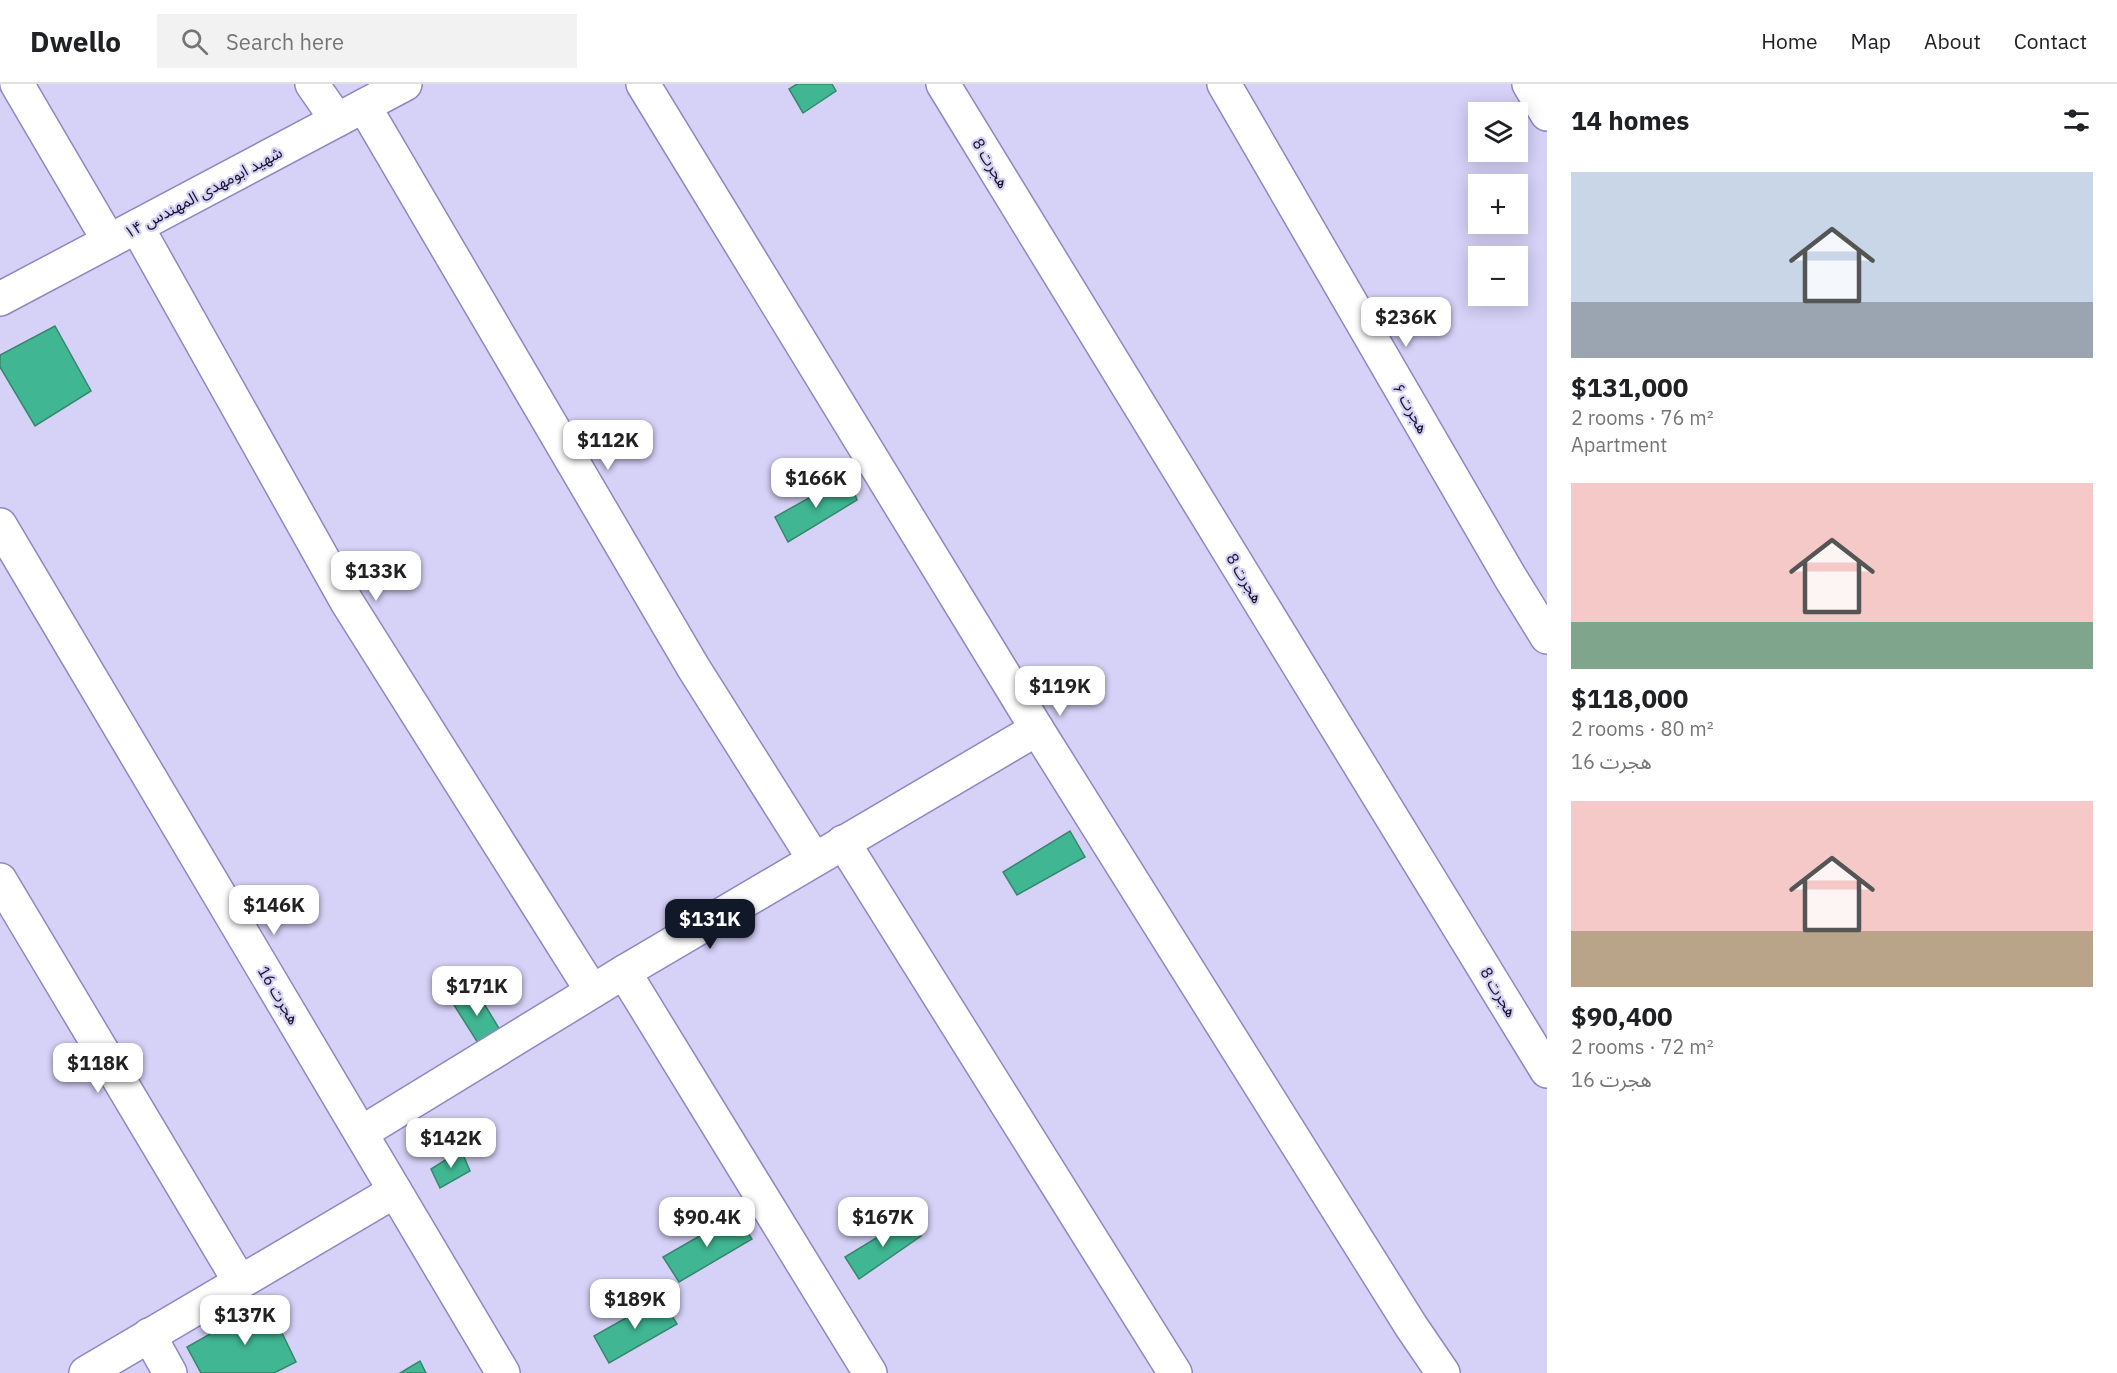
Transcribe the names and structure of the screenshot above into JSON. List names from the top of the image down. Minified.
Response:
{"streets":{"street":["هجرت 8","شهید ابومهدی المهندس ۱۴","هجرت ۶","هجرت 16"]},"page":{"header":"Dwello","search":"Search here","nav":["Home","Map","About","Contact"],"heading":"14 homes","map_buttons":["+","−"],"list":[{"name":"$131,000","note":"2 rooms · 76 m² · Apartment"},{"name":"$118,000","note":"2 rooms · 80 m² · هجرت 16"},{"name":"$90,400","note":"2 rooms · 72 m² · هجرت 16"}],"price":["$236K","$112K","$166K","$133K","$119K","$146K","$131K","$171K","$118K","$142K","$90.4K","$167K","$189K","$137K"]}}
